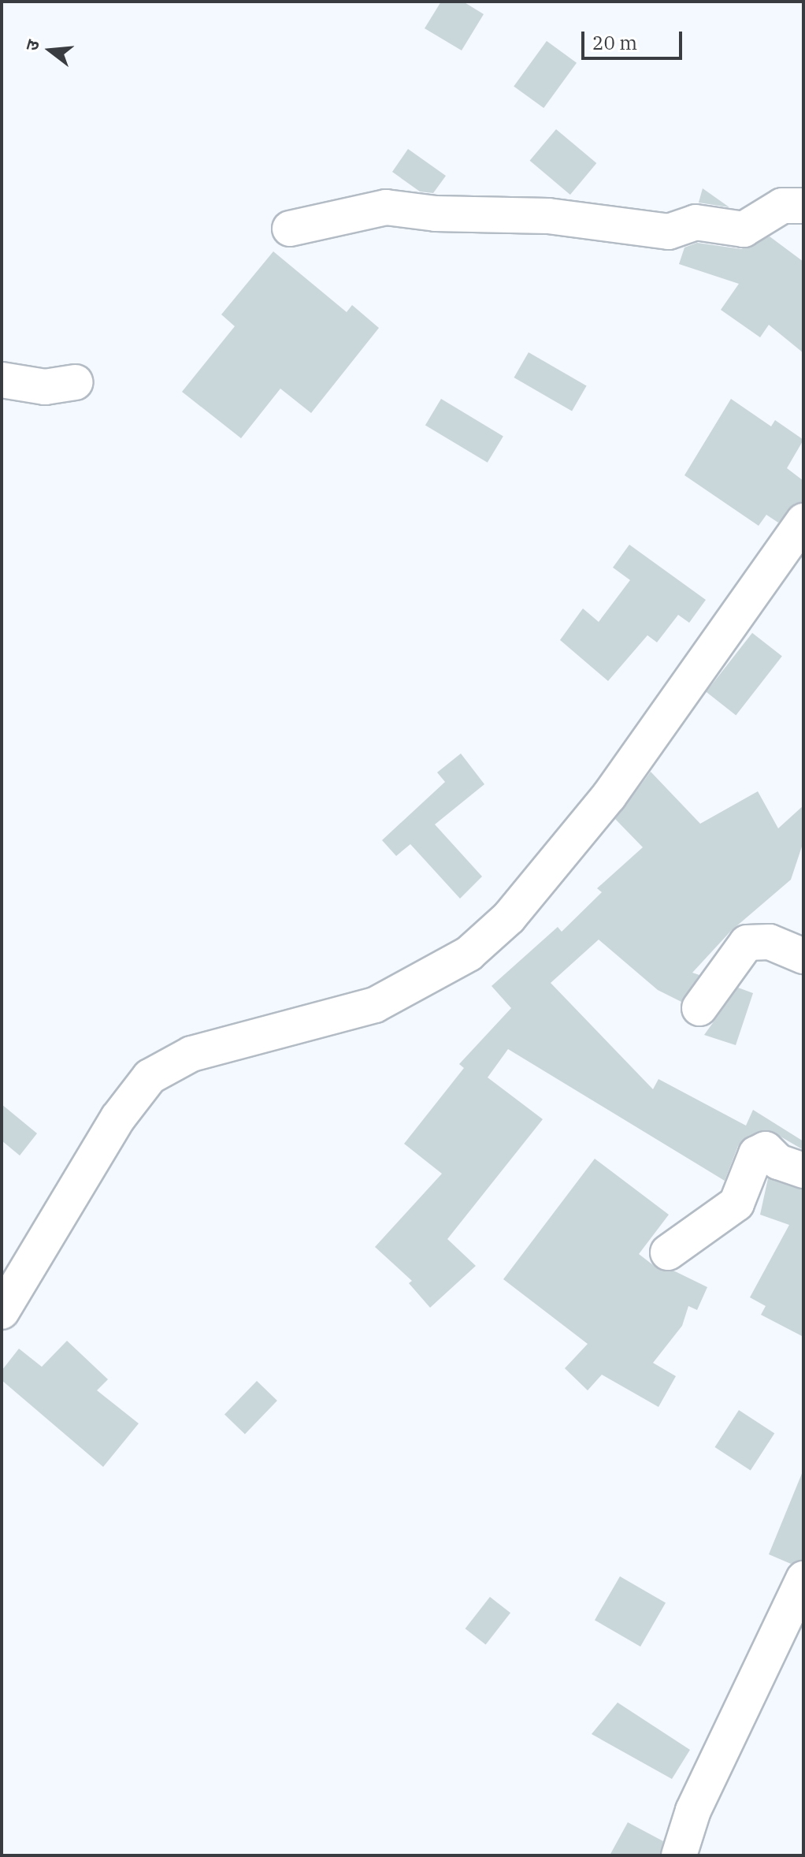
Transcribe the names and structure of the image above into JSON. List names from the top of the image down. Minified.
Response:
{"scale_bar":"20 m","north":"left"}
